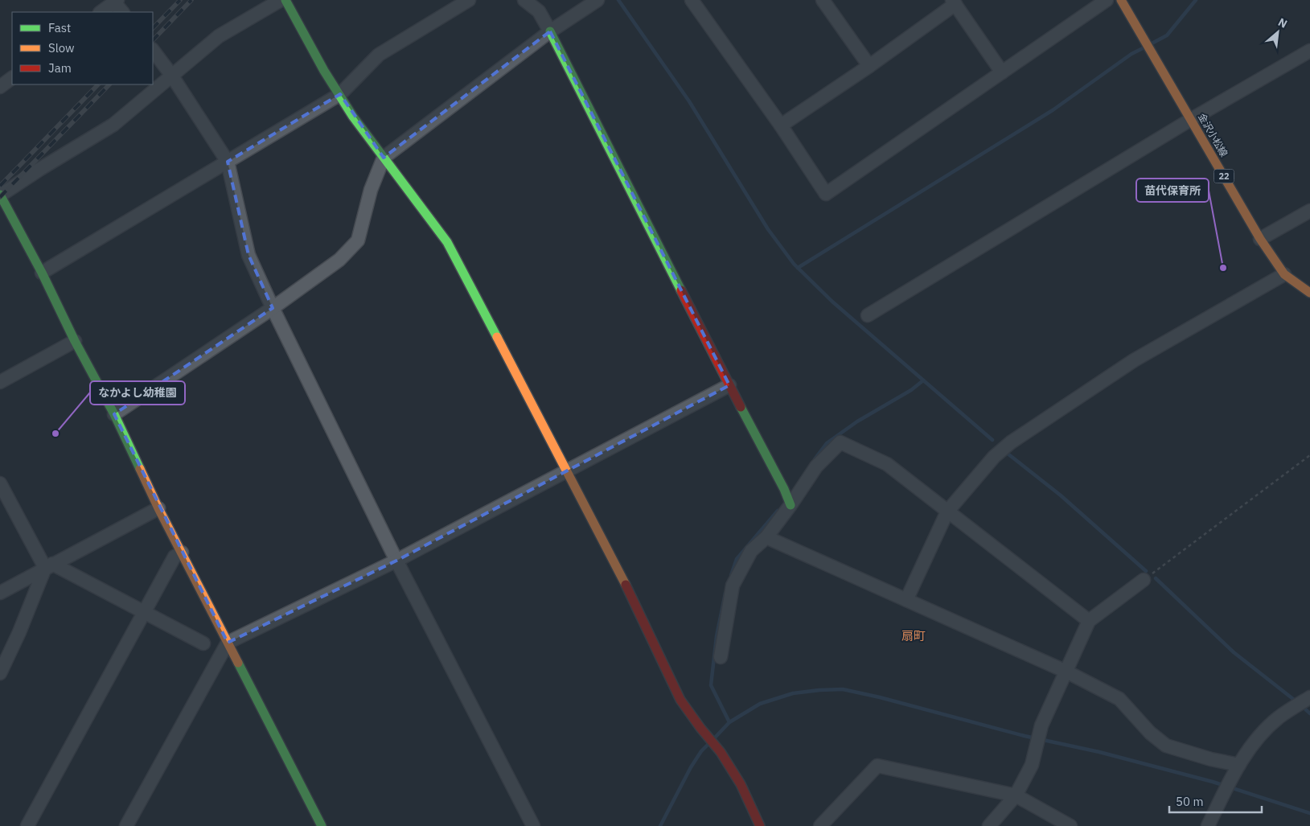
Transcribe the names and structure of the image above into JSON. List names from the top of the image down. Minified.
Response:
{"streets":{"street":["金沢小松線","22"]},"districts":["扇町"],"places":["苗代保育所","なかよし幼稚園"],"legend":["Fast","Slow","Jam"],"scale_bar":"50 m","north":"top right"}
